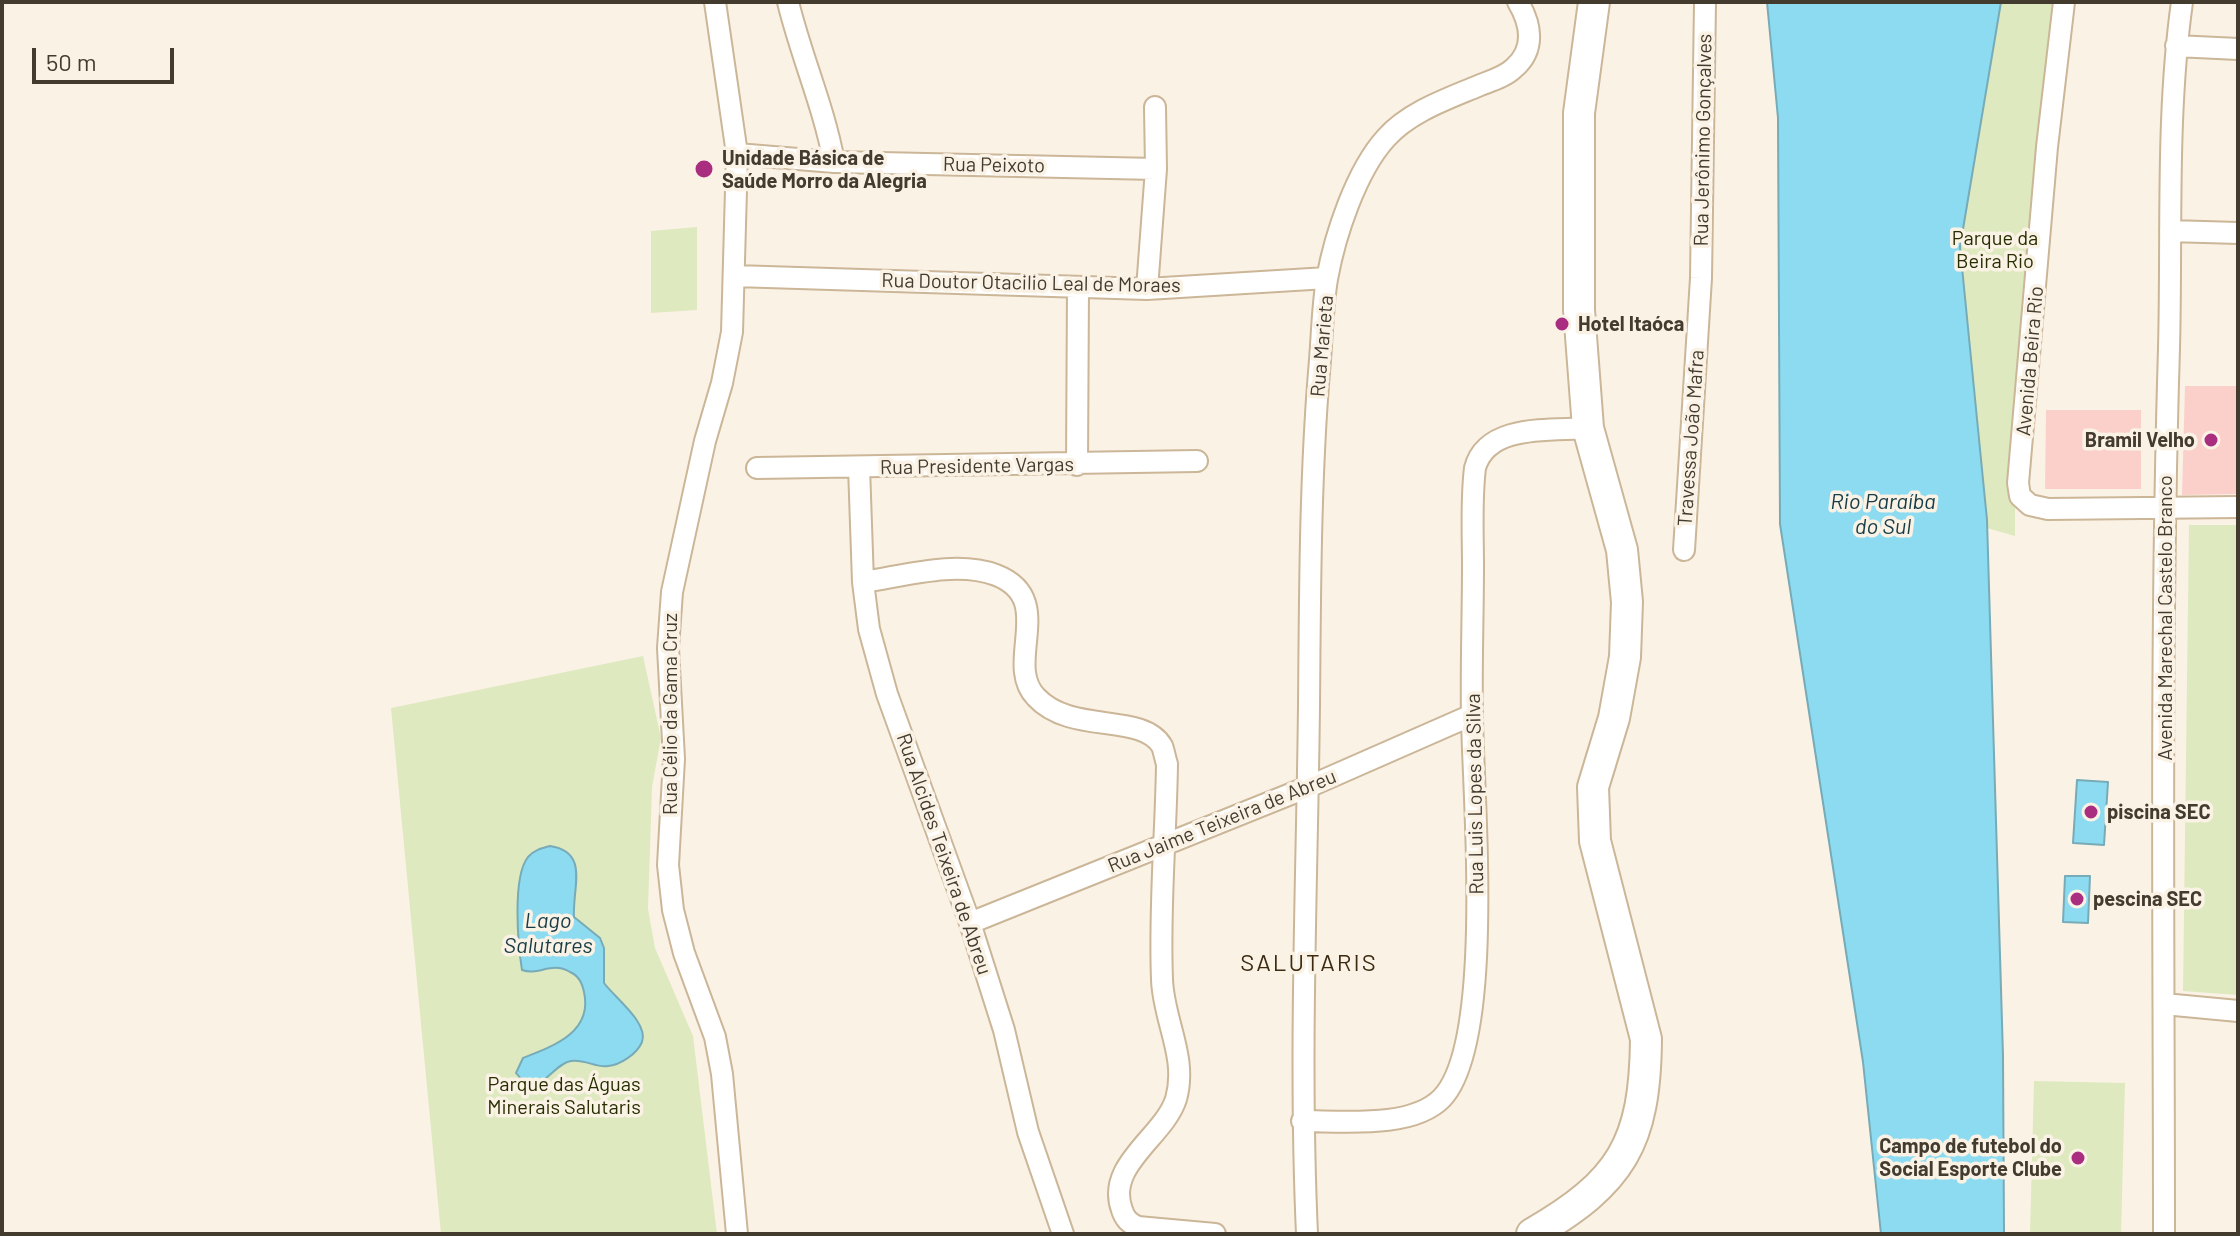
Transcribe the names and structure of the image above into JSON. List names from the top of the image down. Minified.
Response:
{"streets":{"street":["Rua Jerônimo Gonçalves","Rua Peixoto","Rua Doutor Otacilio Leal de Moraes","Rua Marieta","Avenida Beira Rio","Travessa João Mafra","Rua Presidente Vargas","Avenida Marechal Castelo Branco","Rua Célio da Gama Cruz","Rua Luis Lopes da Silva","Rua Jaime Teixeira de Abreu","Rua Alcides Teixeira de Abreu"]},"crossings":[["Rua Jerônimo Gonçalves","Travessa João Mafra"],["Rua Peixoto","Rua Célio da Gama Cruz"],["Rua Doutor Otacilio Leal de Moraes","Rua Marieta"],["Rua Doutor Otacilio Leal de Moraes","Rua Célio da Gama Cruz"],["Rua Marieta","Rua Luis Lopes da Silva"],["Rua Marieta","Rua Jaime Teixeira de Abreu"],["Avenida Beira Rio","Avenida Marechal Castelo Branco"],["Rua Presidente Vargas","Rua Alcides Teixeira de Abreu"],["Rua Luis Lopes da Silva","Rua Jaime Teixeira de Abreu"],["Rua Jaime Teixeira de Abreu","Rua Alcides Teixeira de Abreu"]],"districts":["SALUTARIS"],"water":["Rio Paraíba do Sul","Lago Salutares"],"parks":["Parque da Beira Rio","Parque das Águas Minerais Salutaris"],"places":["Unidade Básica de Saúde Morro da Alegria","Hotel Itaóca","Bramil Velho","piscina SEC","pescina SEC","Campo de futebol do Social Esporte Clube"],"scale_bar":"50 m"}
